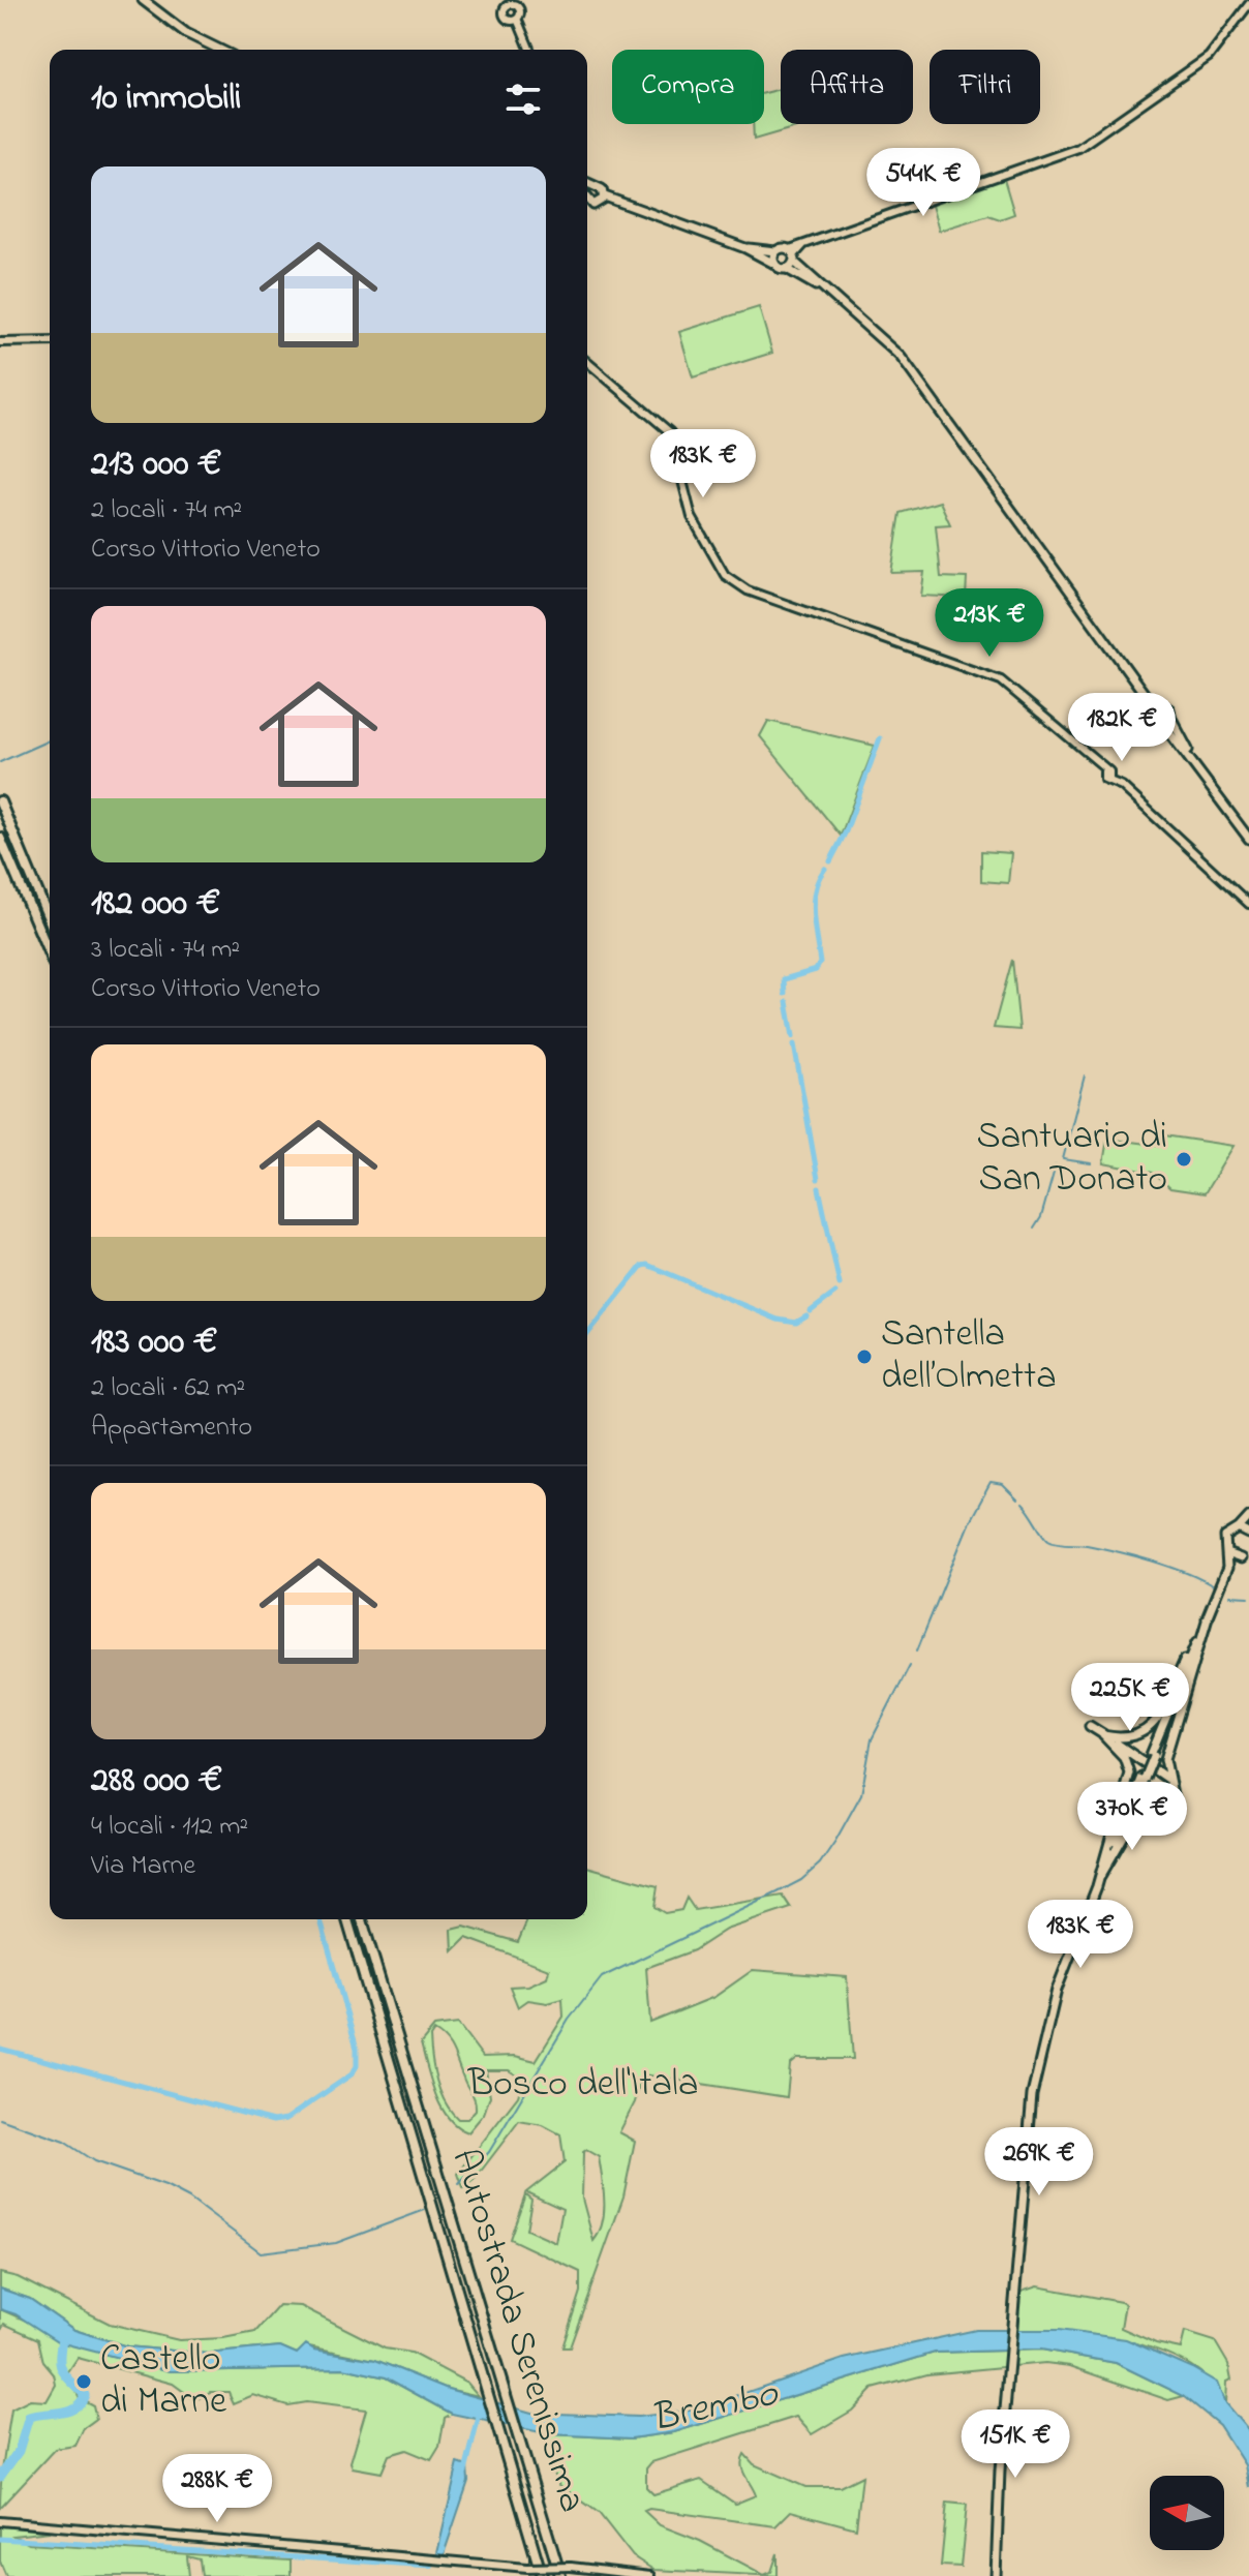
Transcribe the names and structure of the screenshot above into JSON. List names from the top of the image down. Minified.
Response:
{"streets":{"highway":["Autostrada Serenissima"]},"water":["Brembo"],"parks":["Bosco dell'Itala"],"places":["Santuario di San Donato","Santella dell’Olmetta","Castello di Marne"],"north":"left","page":{"chip":["Compra","Affitta","Filtri"],"heading":"10 immobili","price":["544K €","183K €","213K €","182K €","225K €","370K €","183K €","269K €","151K €","288K €"],"list":[{"name":"213 000 €","note":"2 locali · 74 m² · Corso Vittorio Veneto"},{"name":"182 000 €","note":"3 locali · 74 m² · Corso Vittorio Veneto"},{"name":"183 000 €","note":"2 locali · 62 m² · Appartamento"},{"name":"288 000 €","note":"4 locali · 112 m² · Via Marne"}]}}
